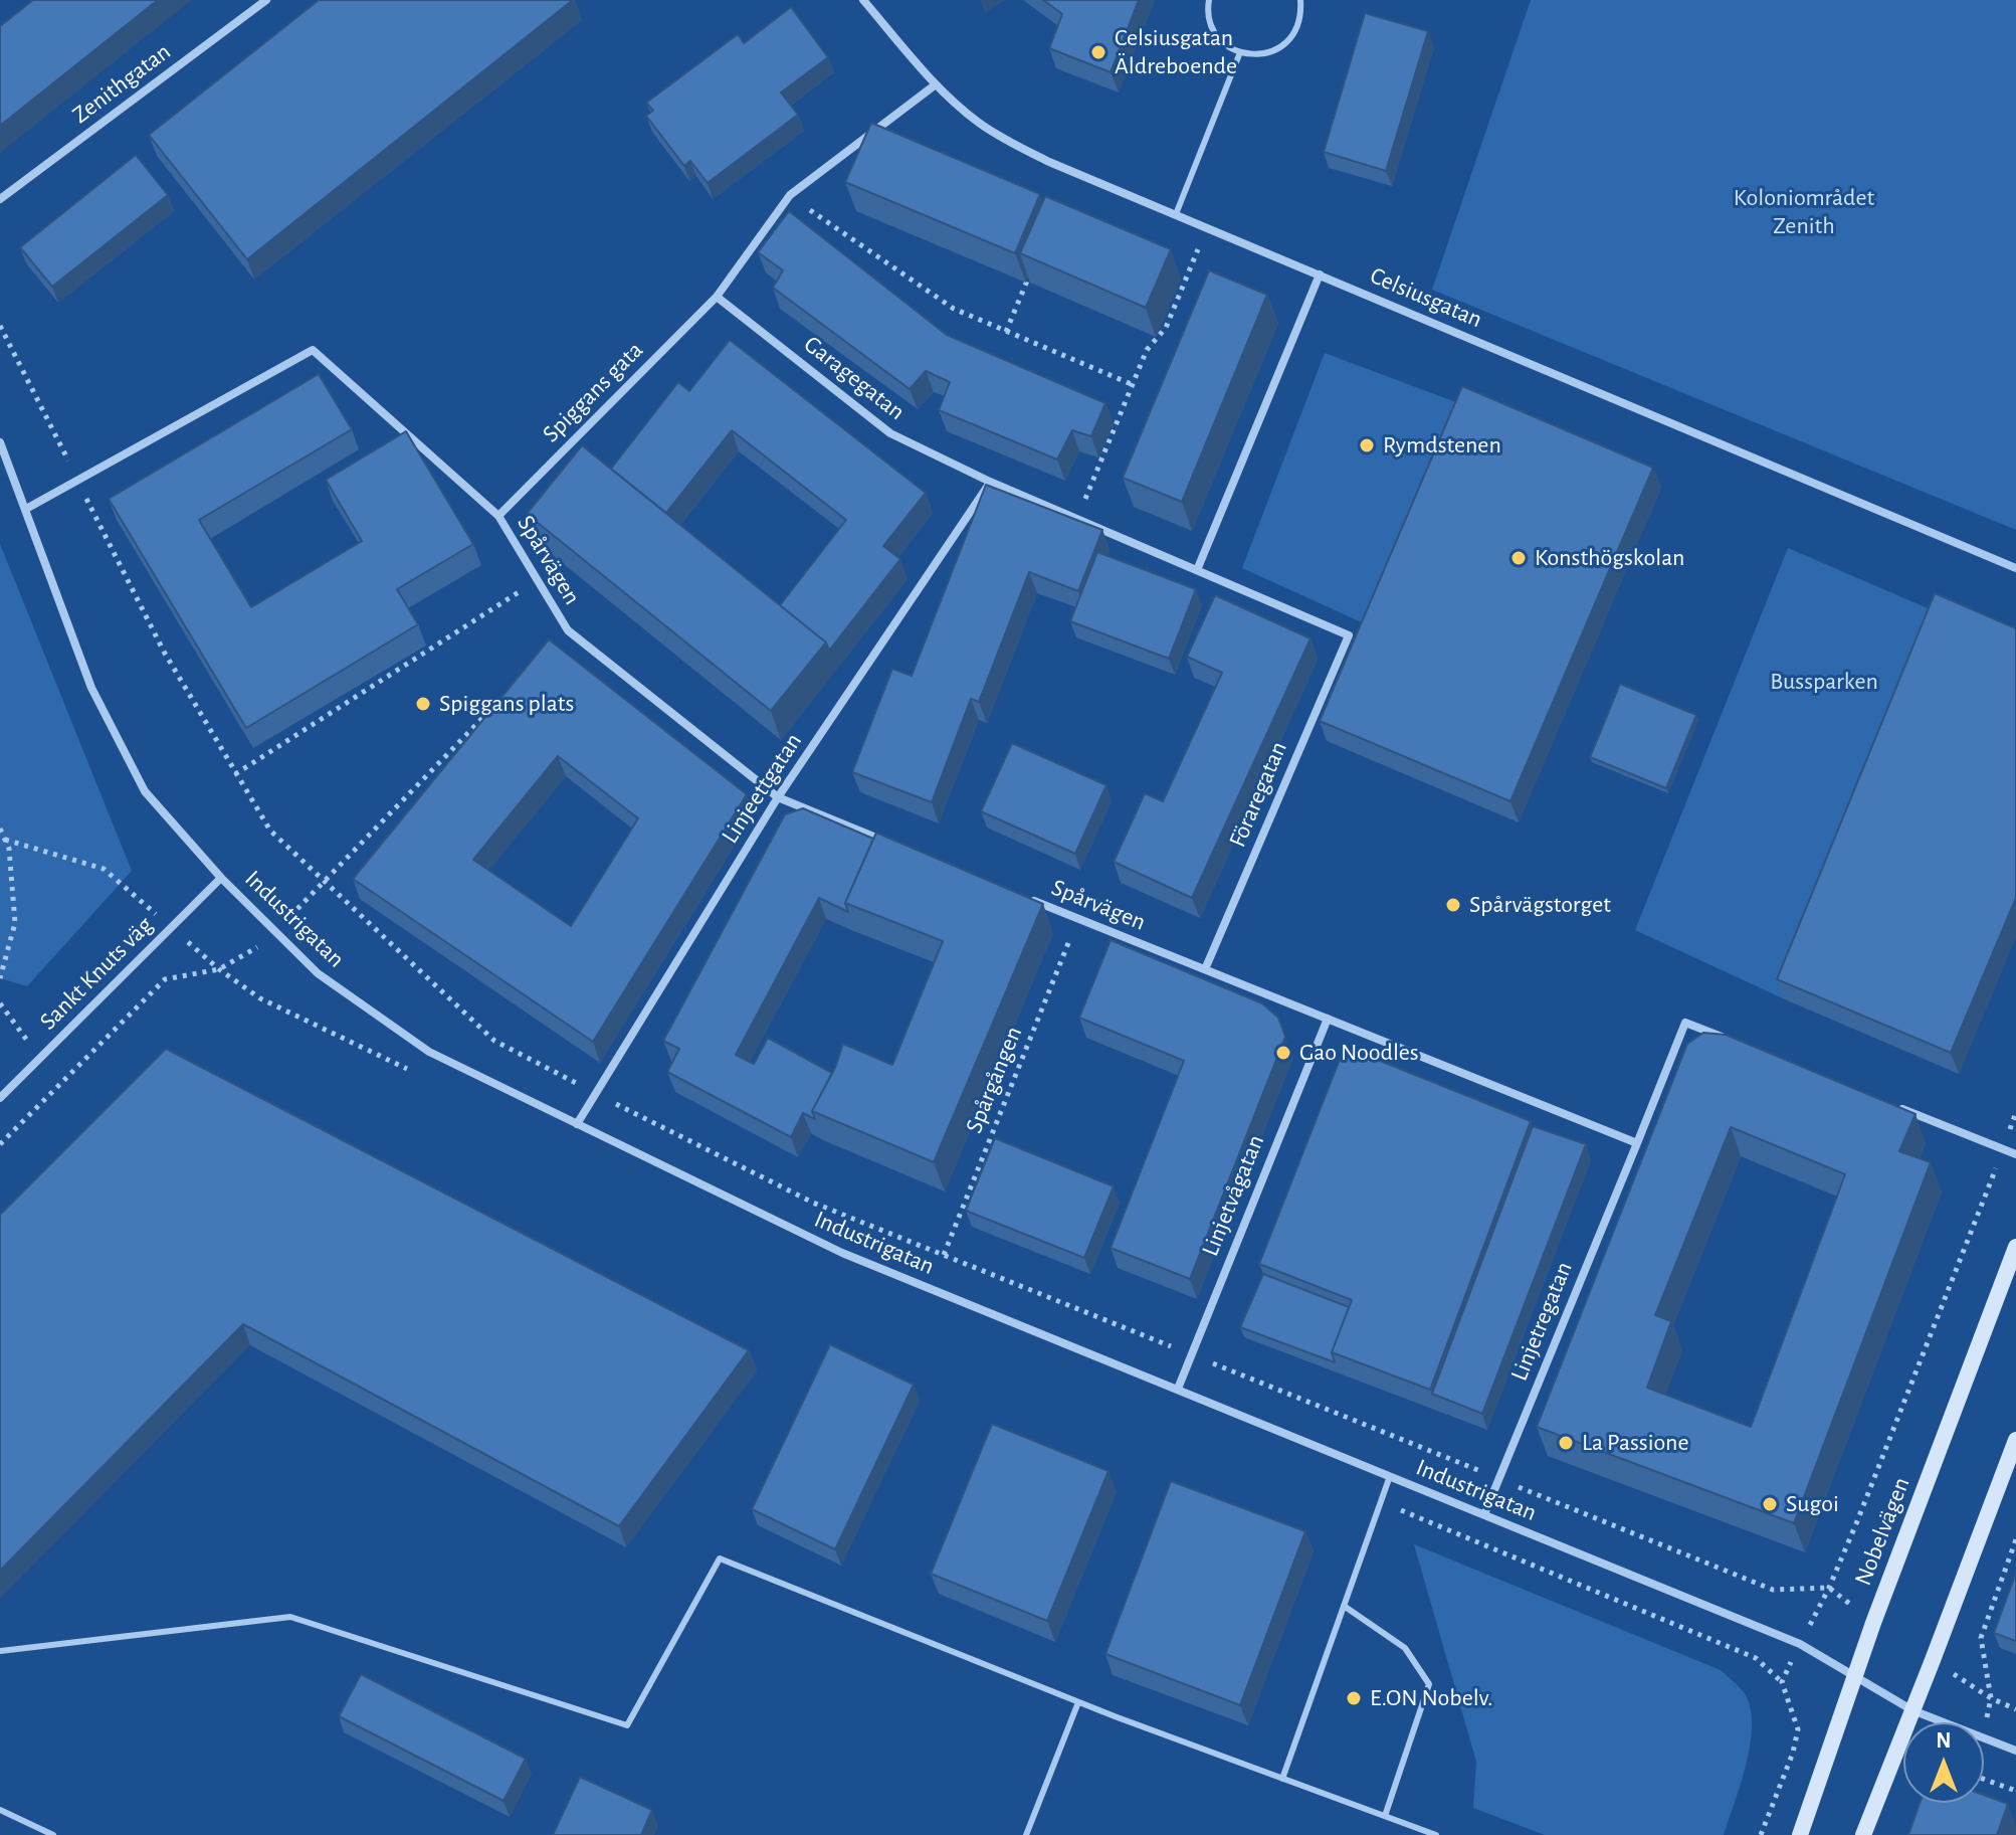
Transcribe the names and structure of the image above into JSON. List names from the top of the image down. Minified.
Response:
{"streets":{"main road":["Nobelvägen"],"street":["Zenithgatan","Celsiusgatan","Garagegatan","Spiggans gata","Spårvägen","Linjeettgatan","Föraregatan","Industrigatan","Sankt Knuts väg","Linjetvågatan","Linjetregatan"],"path":["Spårgången"]},"crossings":[["Garagegatan","Spiggans gata"],["Garagegatan","Linjeettgatan"],["Garagegatan","Föraregatan"],["Spiggans gata","Spårvägen"],["Spårvägen","Linjeettgatan"],["Spårvägen","Föraregatan"],["Spårvägen","Industrigatan"],["Spårvägen","Spårgången"],["Spårvägen","Linjetvågatan"],["Spårvägen","Linjetregatan"],["Linjeettgatan","Industrigatan"],["Industrigatan","Sankt Knuts väg"],["Industrigatan","Linjetvågatan"],["Industrigatan","Linjetregatan"],["Industrigatan","Nobelvägen"]],"parks":["Koloniområdet Zenith","Bussparken"],"places":["Celsiusgatan Äldreboende","Rymdstenen","Konsthögskolan","Spiggans plats","Spårvägstorget","Gao Noodles","La Passione","Sugoi","E.ON Nobelv."],"north":"top"}
